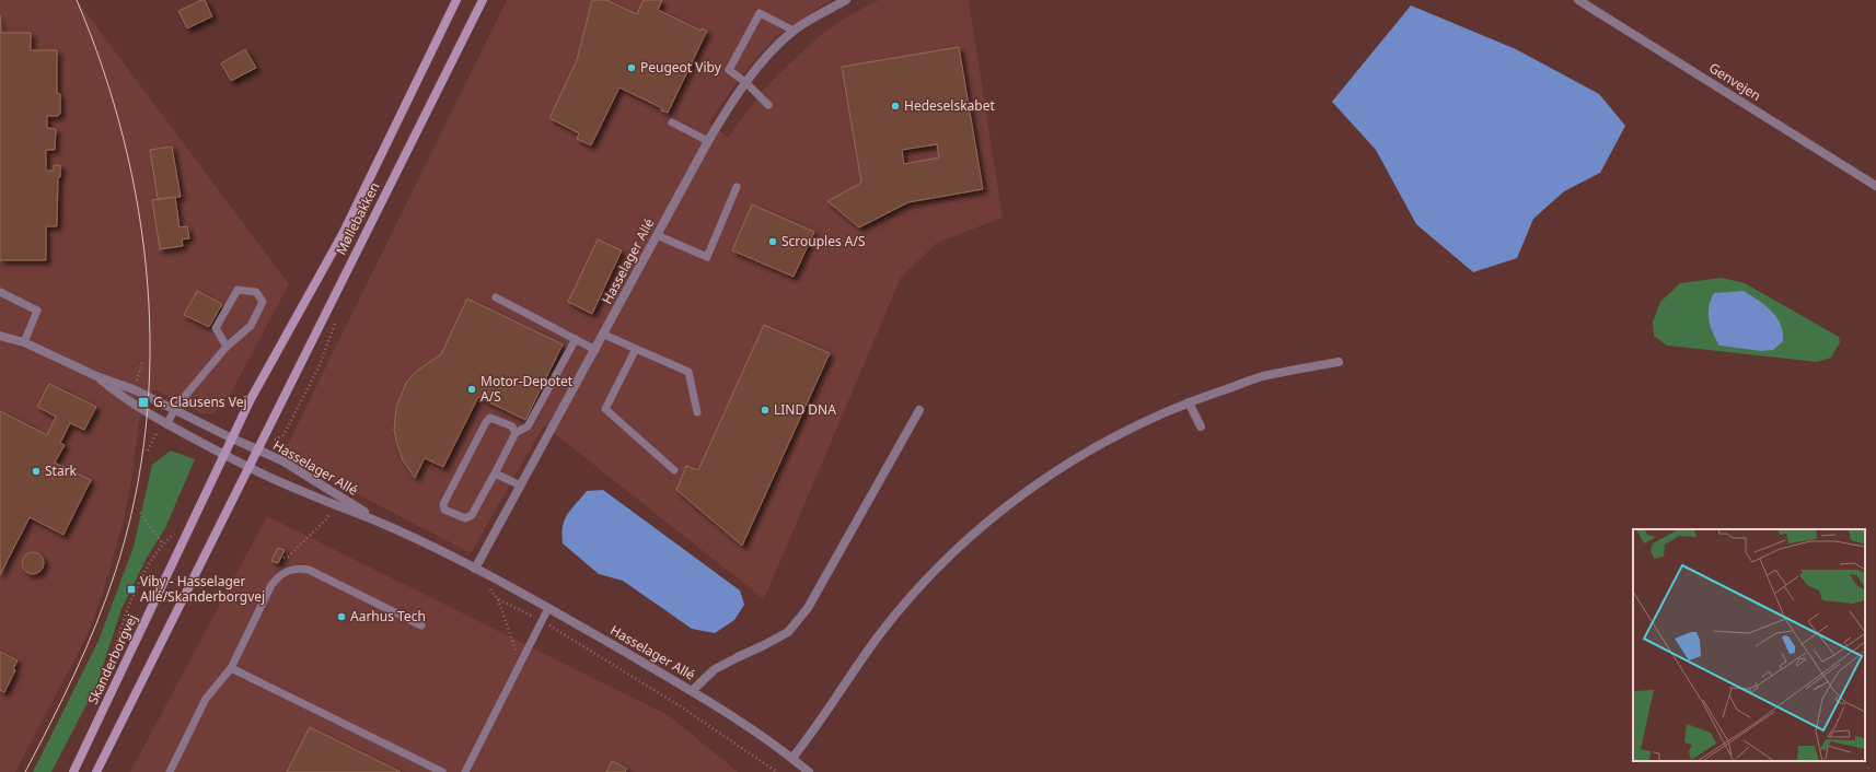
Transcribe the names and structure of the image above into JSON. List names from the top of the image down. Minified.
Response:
{"streets":{"main road":["Møllebakken","Skanderborgvej"],"street":["Genvejen","Hasselager Allé"]},"crossings":[["Møllebakken","Hasselager Allé"],["Møllebakken","Skanderborgvej"],["Hasselager Allé","Skanderborgvej"]],"places":{"other":["Peugeot Viby","Hedeselskabet","Scrouples A/S","Motor-Depotet A/S","LIND DNA","Stark","Aarhus Tech"],"transit":["G. Clausens Vej","Viby - Hasselager Allé/Skanderborgvej"]}}
